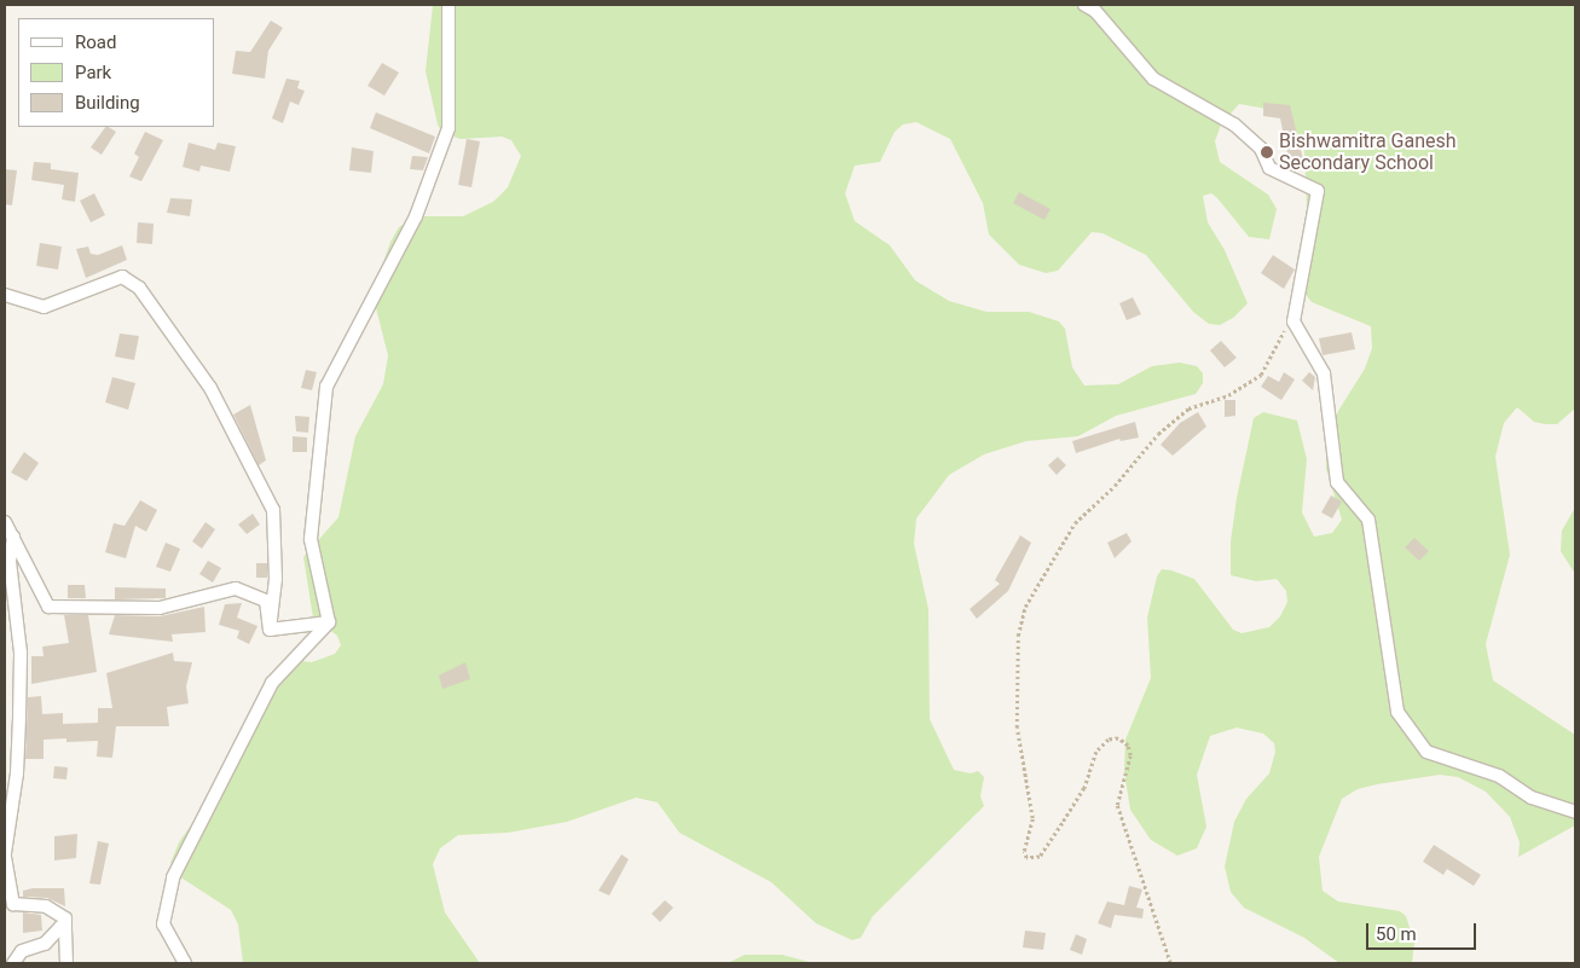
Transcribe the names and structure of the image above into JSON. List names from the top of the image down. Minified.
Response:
{"places":["Bishwamitra Ganesh Secondary School"],"legend":["Road","Park","Building"],"scale_bar":"50 m"}
